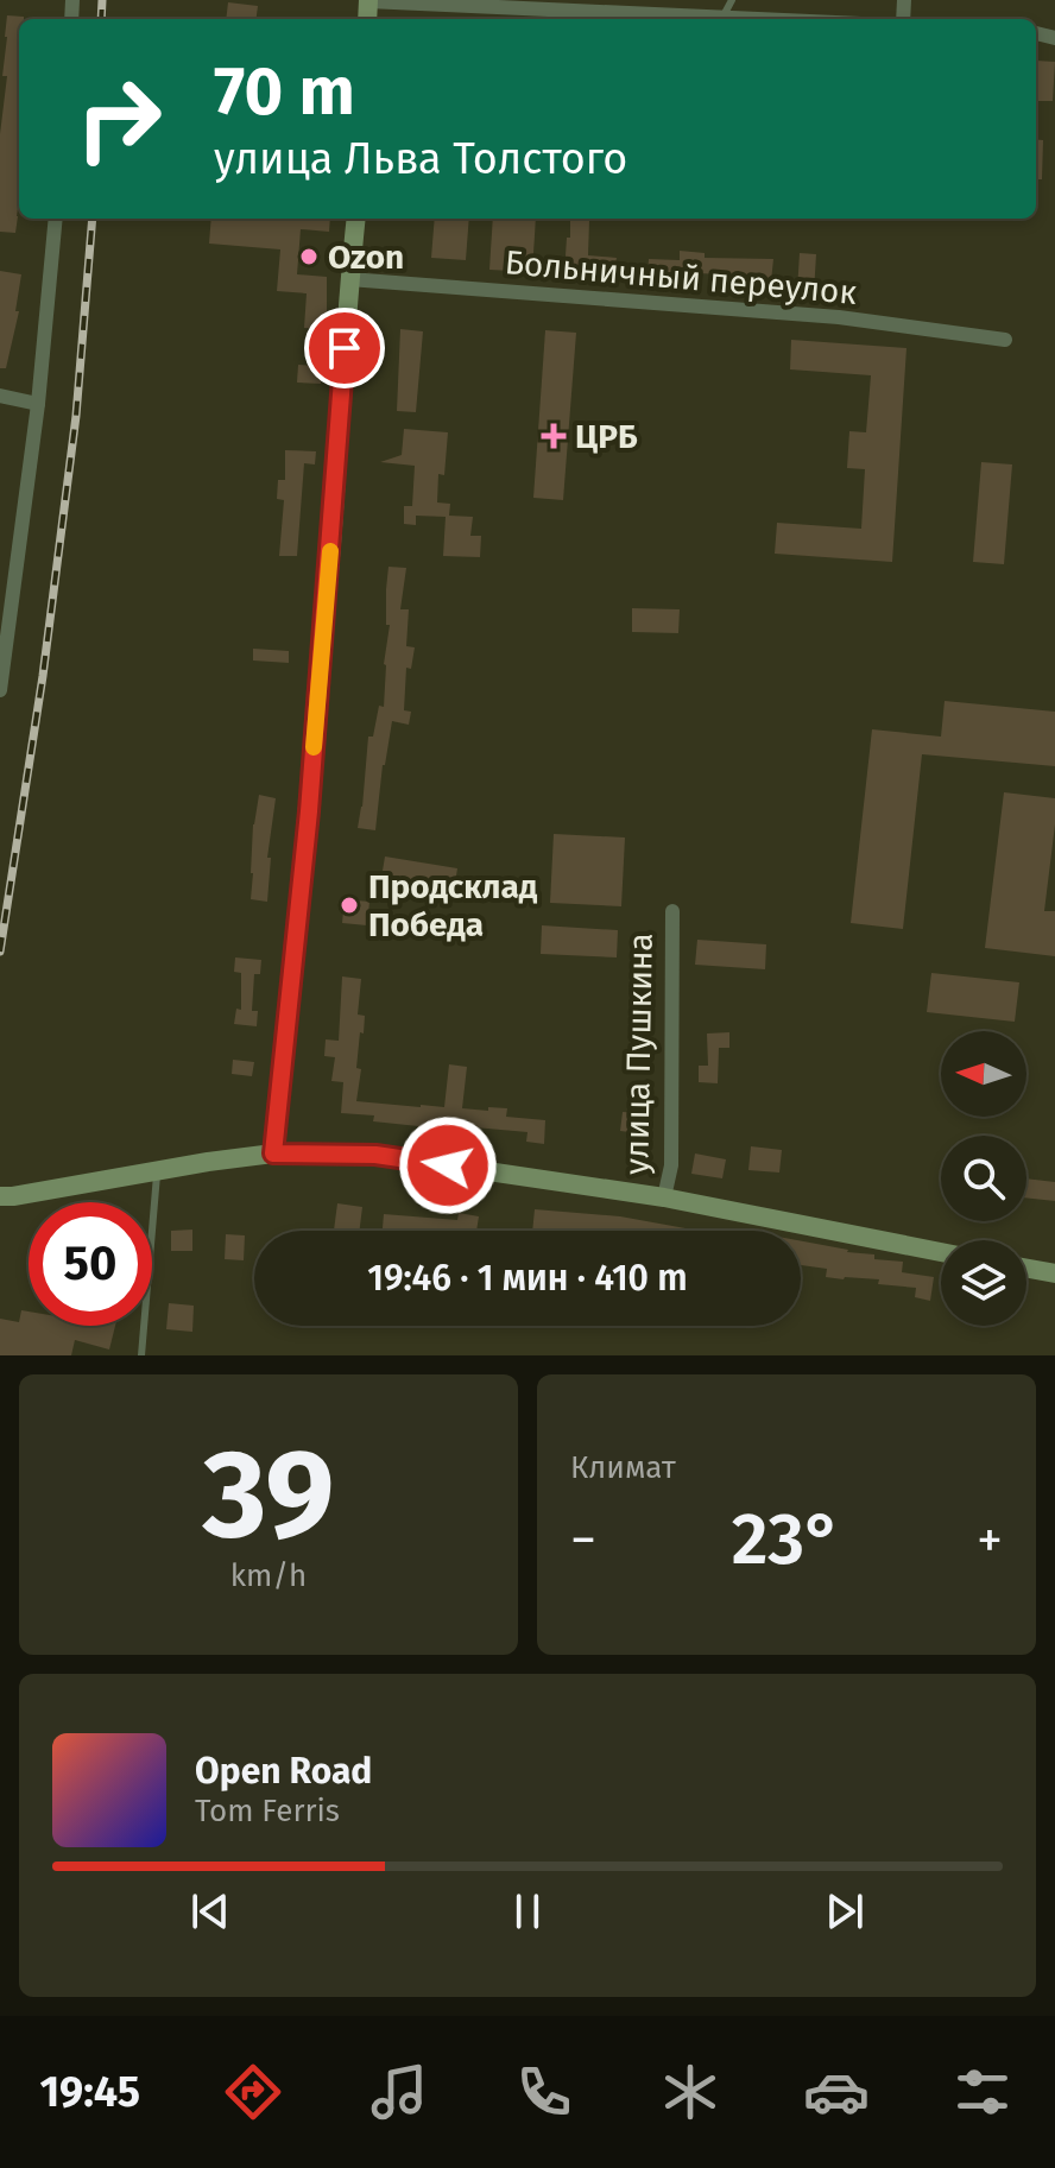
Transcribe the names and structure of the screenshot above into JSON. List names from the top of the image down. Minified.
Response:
{"streets":{"main road":["улица Пушкина"],"street":["Больничный переулок"]},"places":{"other":["Ozon","Продсклад Победа"],"health":["ЦРБ"]},"north":"left","page":{"turn":["70 m","улица Льва Толстого"],"limit":"50","trip":"19:46 · 1 мин · 410 m","tile":[["39","km/h"],"Климат"],"heat":["−","23°","+"],"song":["Open Road","Tom Ferris"],"tabs":"19:45"}}
